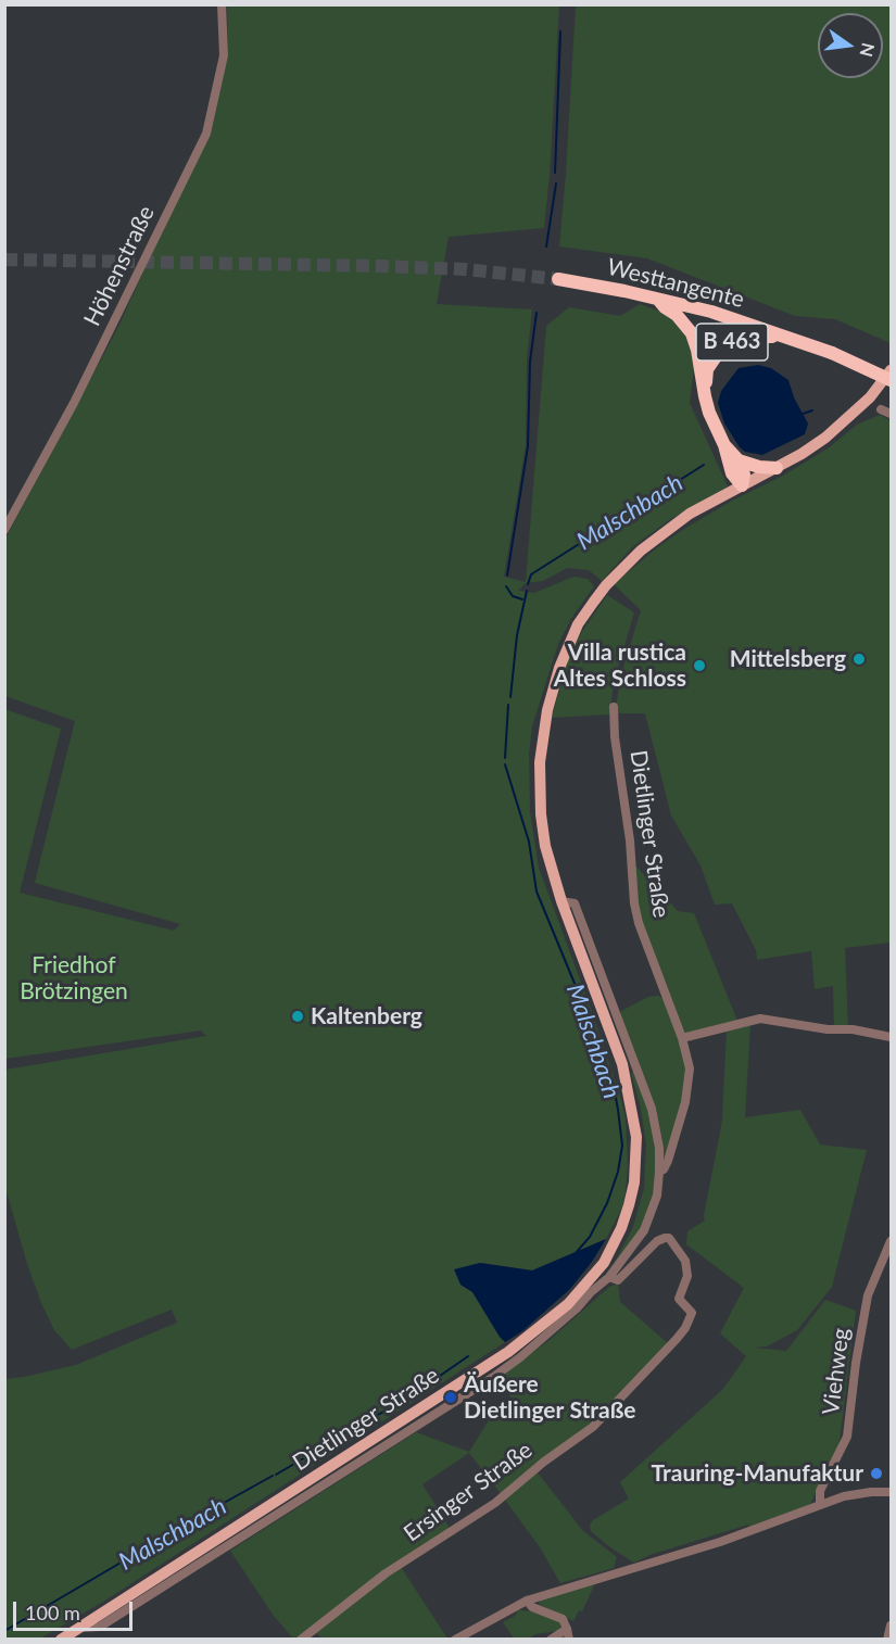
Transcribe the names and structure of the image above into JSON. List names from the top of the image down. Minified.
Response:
{"streets":{"highway":["Westtangente","B 463"],"main road":["Dietlinger Straße"],"street":["Höhenstraße","Viehweg","Ersinger Straße"]},"crossings":[["Westtangente","B 463"],["B 463","Dietlinger Straße"],["Dietlinger Straße","Ersinger Straße"]],"water":["Malschbach"],"parks":["Friedhof Brötzingen"],"places":["Mittelsberg","Villa rustica Altes Schloss","Kaltenberg","Äußere Dietlinger Straße","Trauring-Manufaktur"],"scale_bar":"100 m","north":"right"}
